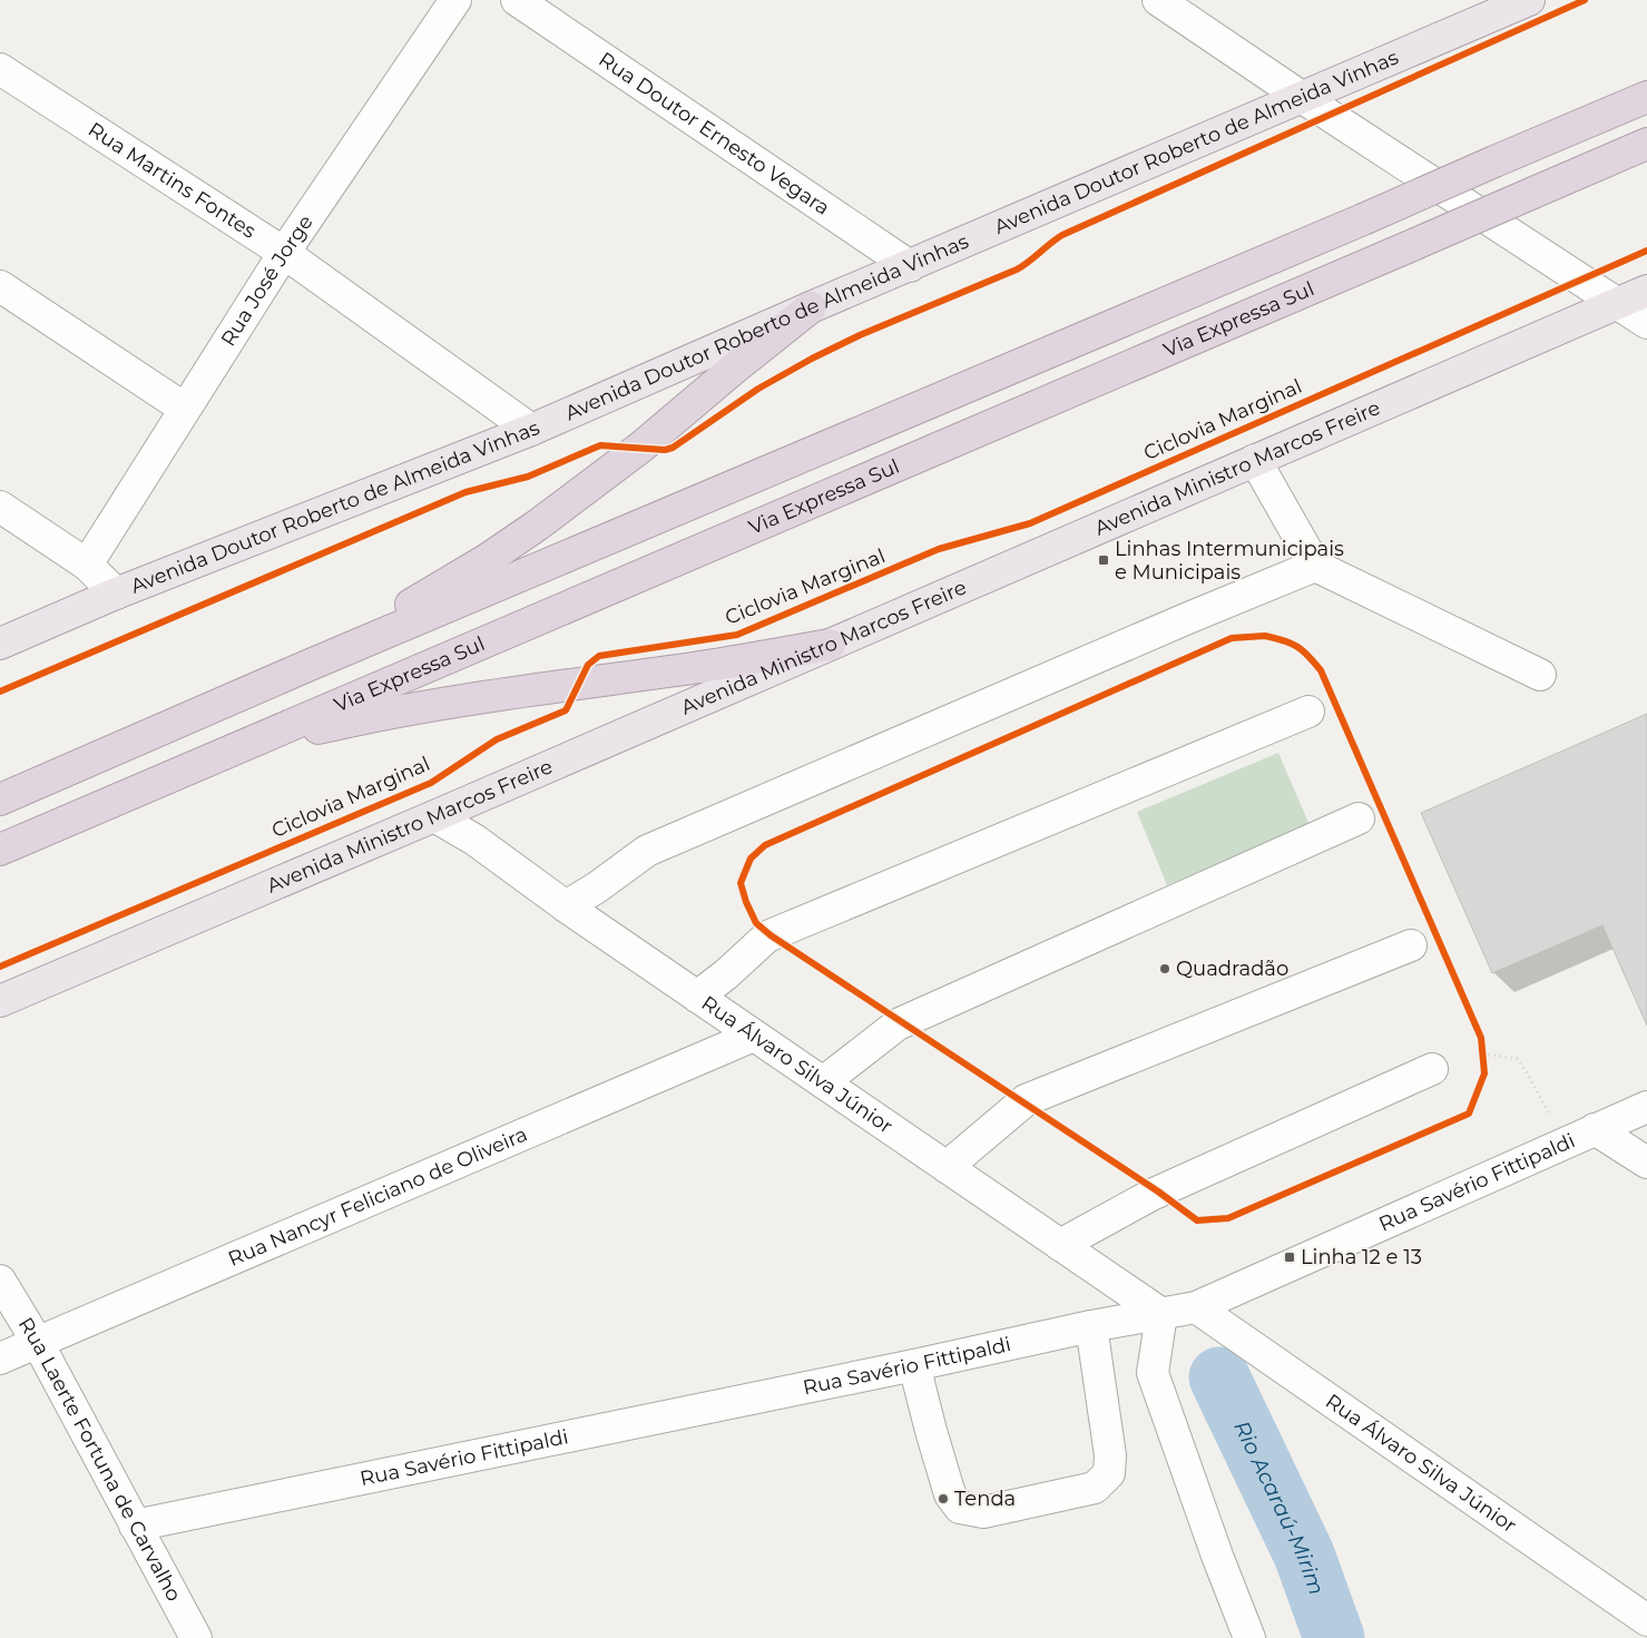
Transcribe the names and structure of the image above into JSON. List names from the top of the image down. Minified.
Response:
{"streets":{"highway":["Via Expressa Sul"],"main road":["Avenida Doutor Roberto de Almeida Vinhas","Avenida Ministro Marcos Freire"],"street":["Rua Doutor Ernesto Vegara","Rua Martins Fontes","Rua José Jorge","Rua Álvaro Silva Júnior","Rua Savério Fittipaldi","Rua Nancyr Feliciano de Oliveira","Rua Laerte Fortuna de Carvalho"],"cycle path":["Ciclovia Marginal"]},"crossings":[["Rua Doutor Ernesto Vegara","Avenida Doutor Roberto de Almeida Vinhas"],["Avenida Doutor Roberto de Almeida Vinhas","Rua Martins Fontes"],["Rua Martins Fontes","Rua José Jorge"],["Avenida Ministro Marcos Freire","Rua Álvaro Silva Júnior"],["Rua Álvaro Silva Júnior","Rua Savério Fittipaldi"],["Rua Álvaro Silva Júnior","Rua Nancyr Feliciano de Oliveira"],["Rua Savério Fittipaldi","Rua Laerte Fortuna de Carvalho"],["Rua Nancyr Feliciano de Oliveira","Rua Laerte Fortuna de Carvalho"]],"water":["Rio Acaraú-Mirim"],"places":{"transit":["Linhas Intermunicipais e Municipais","Linha 12 e 13"],"other":["Quadradão","Tenda"]}}
